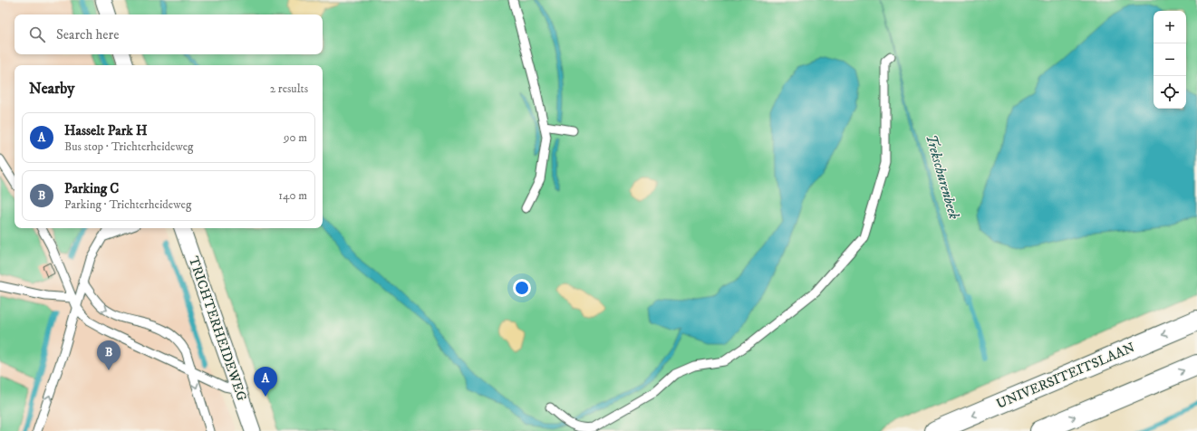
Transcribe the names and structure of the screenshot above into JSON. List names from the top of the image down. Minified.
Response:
{"streets":{"highway":["UNIVERSITEITSLAAN"],"street":["TRICHTERHEIDEWEG"]},"water":["Trekschurenbeek"],"page":{"map_buttons":["+","−"],"search":"Search here","heading":["Nearby","2 results"],"list":[{"mark":"A","name":"Hasselt Park H","note":"Bus stop · Trichterheideweg","value":"90 m"},{"mark":"B","name":"Parking C","note":"Parking · Trichterheideweg","value":"140 m"}],"pins":["B","A"]}}
